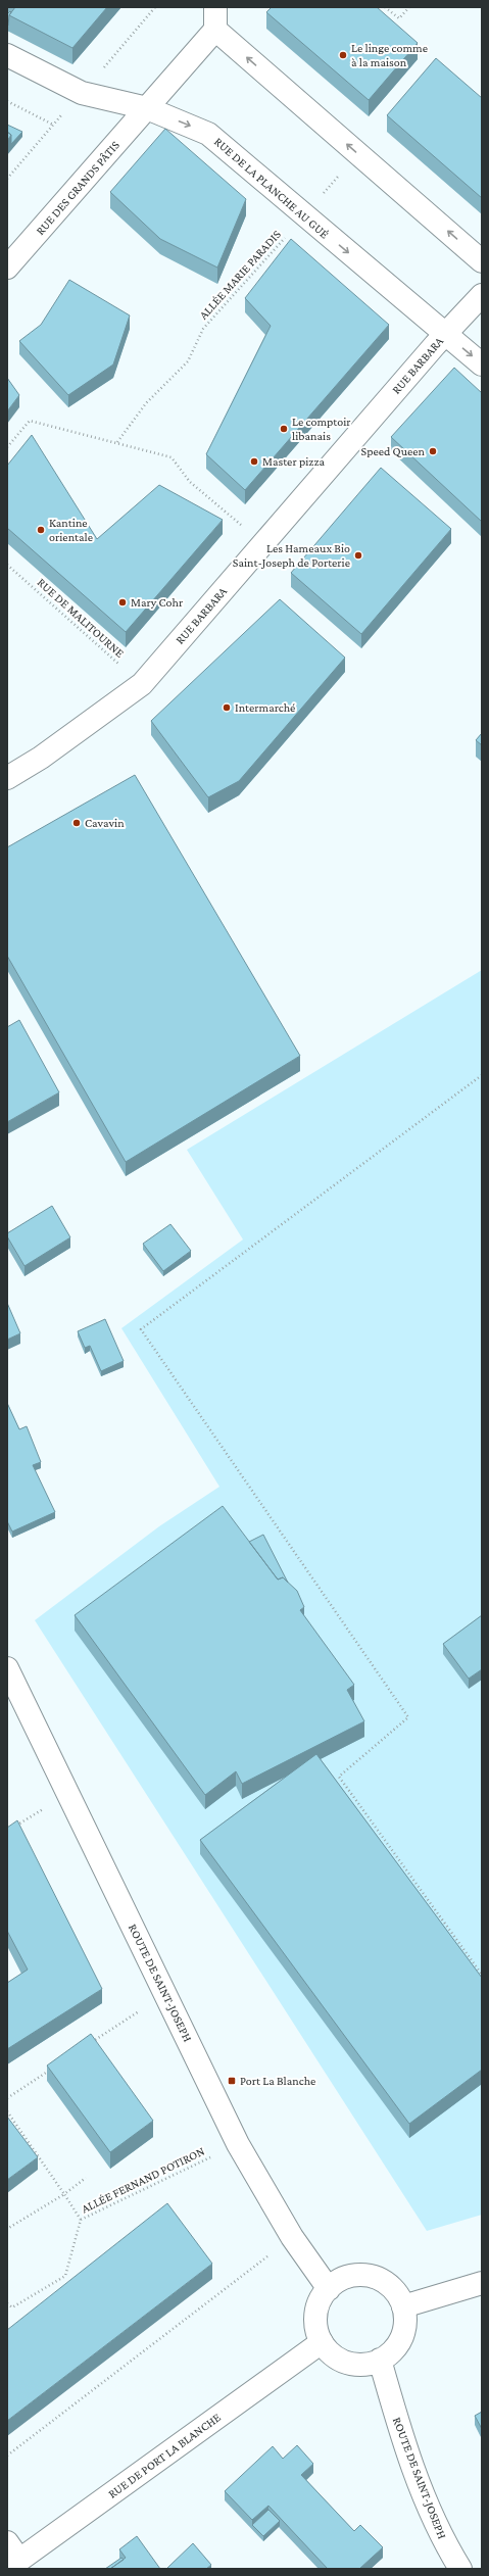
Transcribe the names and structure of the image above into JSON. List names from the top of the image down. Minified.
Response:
{"streets":{"street":["RUE DES GRANDS PÂTIS","RUE DE LA PLANCHE AU GUÉ","RUE BARBARA","ROUTE DE SAINT-JOSEPH","RUE DE PORT LA BLANCHE"],"path":["ALLÉE MARIE PARADIS","RUE DE MALITOURNE","ALLÉE FERNAND POTIRON"]},"crossings":[["RUE DES GRANDS PÂTIS","RUE DE LA PLANCHE AU GUÉ"],["RUE DE LA PLANCHE AU GUÉ","ALLÉE MARIE PARADIS"],["RUE DE LA PLANCHE AU GUÉ","RUE BARBARA"],["RUE BARBARA","RUE DE MALITOURNE"],["ROUTE DE SAINT-JOSEPH","ALLÉE FERNAND POTIRON"],["ROUTE DE SAINT-JOSEPH","RUE DE PORT LA BLANCHE"]],"places":{"other":["Le linge comme à la maison","Le comptoir libanais","Speed Queen","Master pizza","Kantine orientale","Les Hameaux Bio Saint-Joseph de Porterie","Mary Cohr","Intermarché","Cavavin"],"transit":["Port La Blanche"]}}
